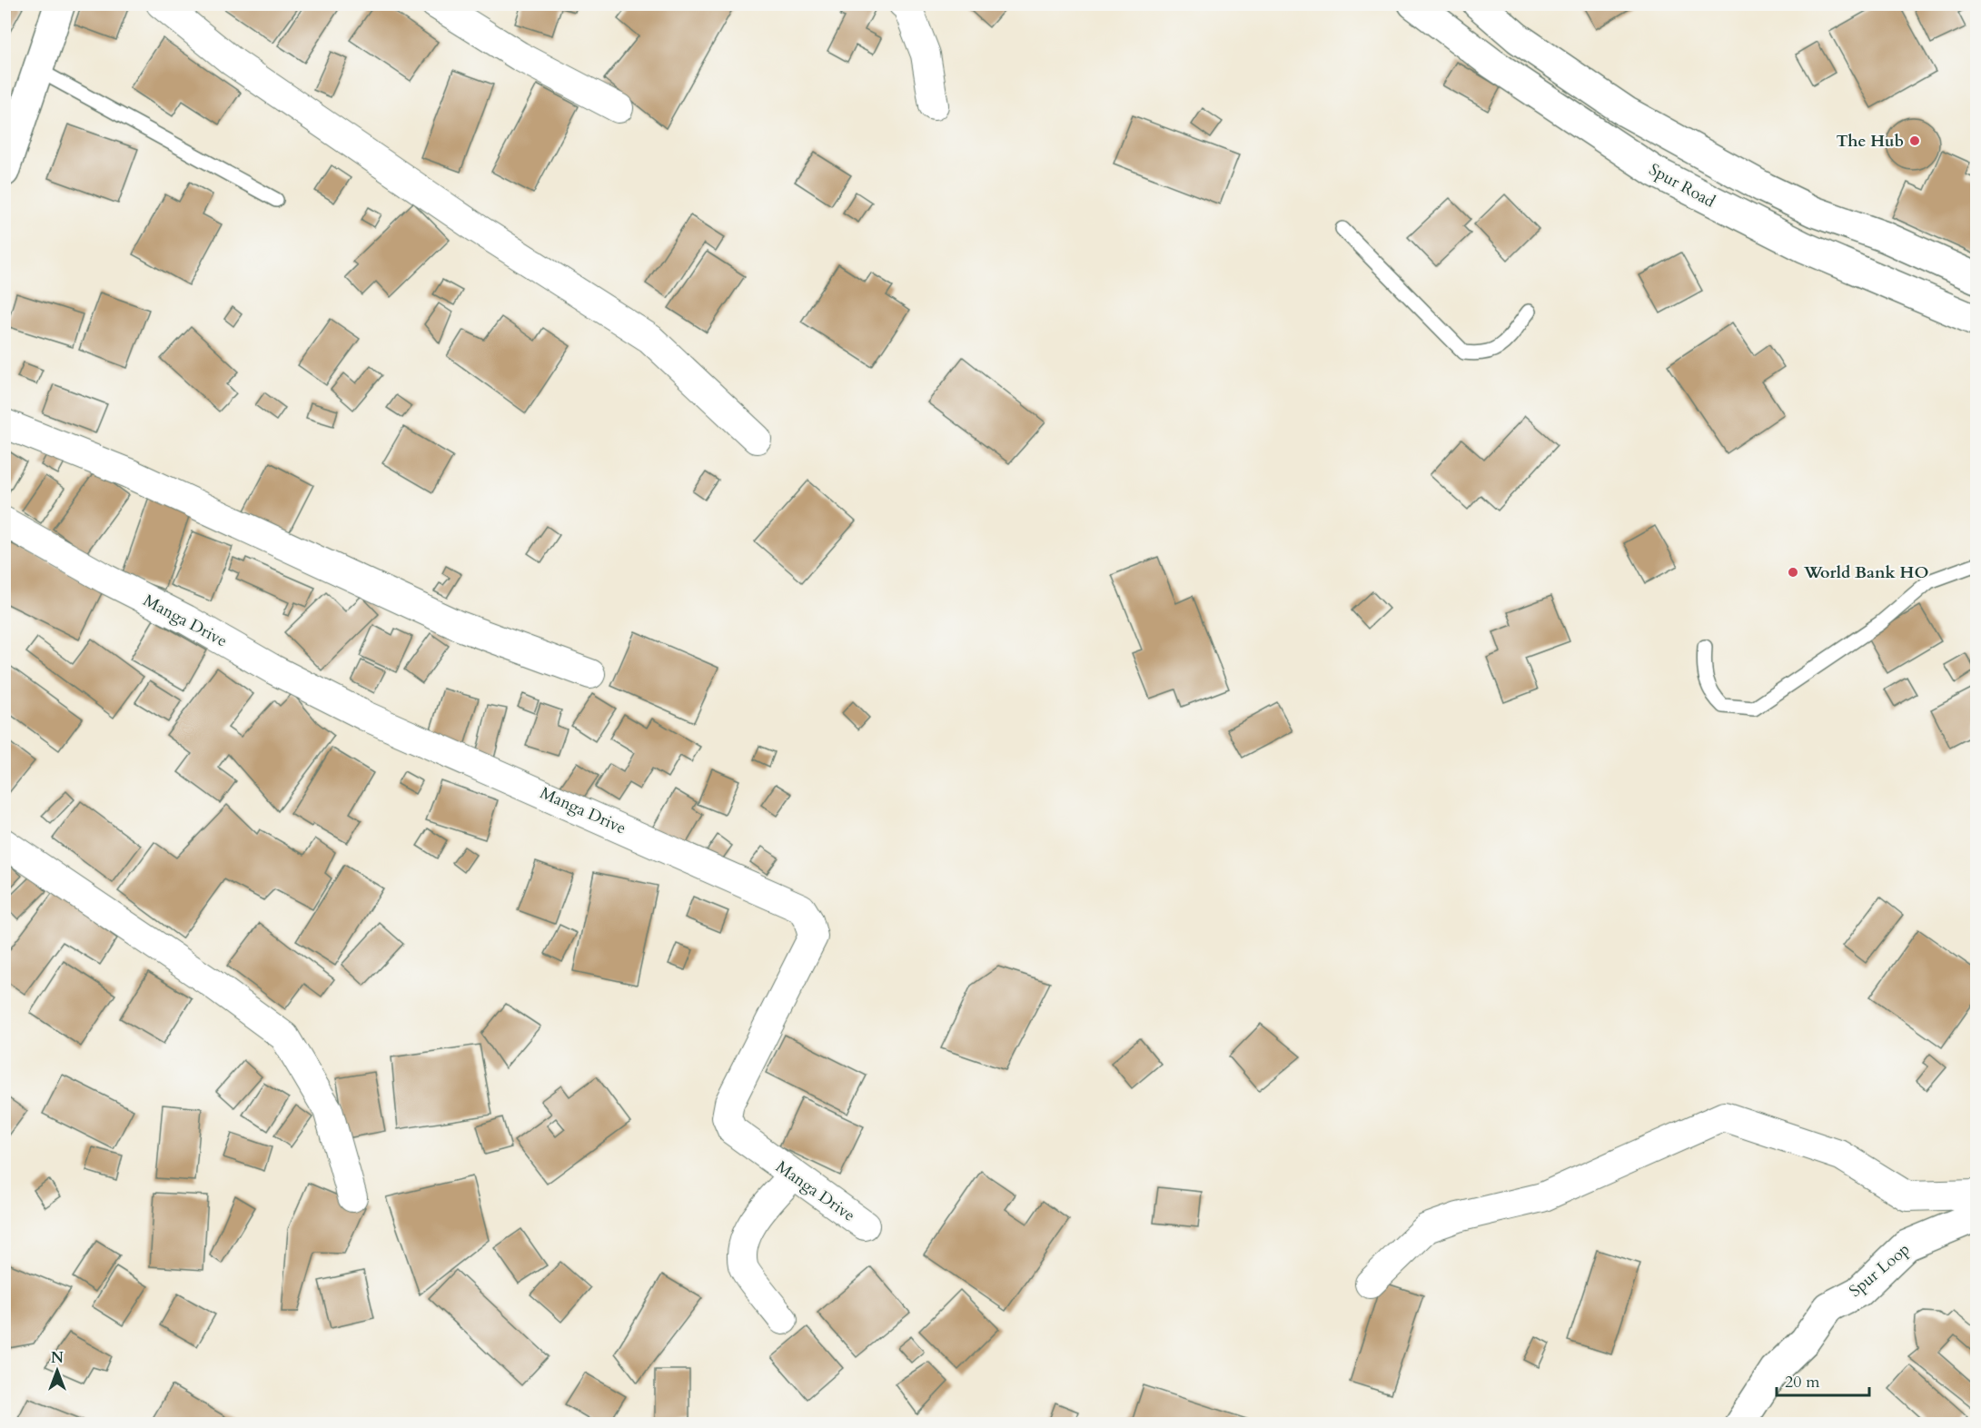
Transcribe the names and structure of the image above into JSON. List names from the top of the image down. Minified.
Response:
{"streets":{"main road":["Spur Road","Spur Loop"],"street":["Manga Drive"]},"places":["The Hub","World Bank HO"],"scale_bar":"20 m","north":"top"}
